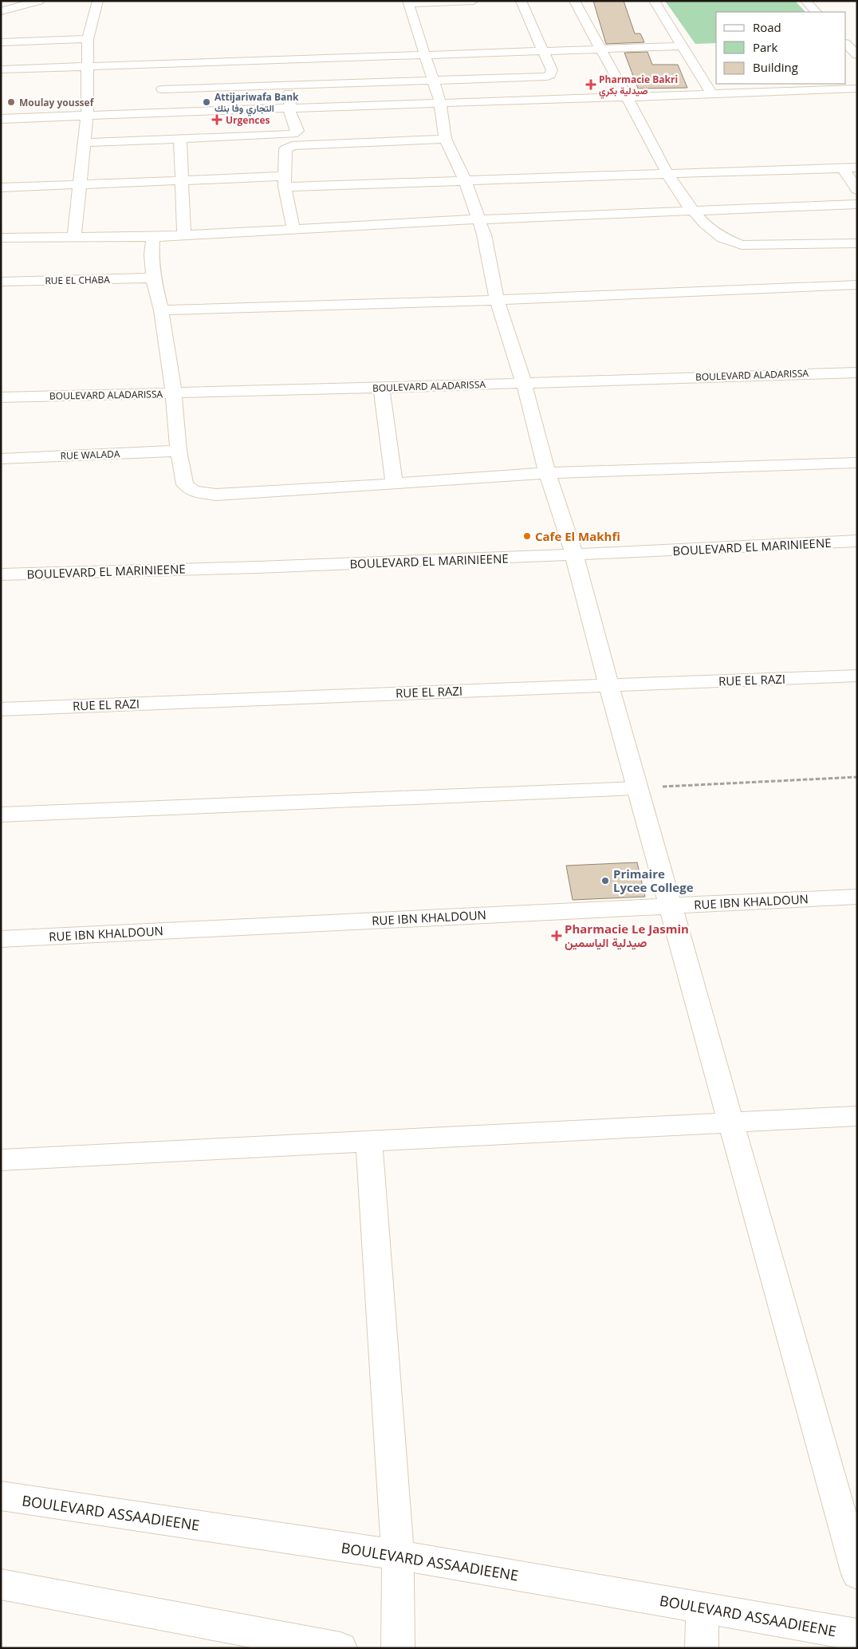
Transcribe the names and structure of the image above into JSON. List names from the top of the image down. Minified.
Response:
{"streets":{"street":["RUE EL CHABA","BOULEVARD ALADARISSA","RUE WALADA","BOULEVARD EL MARINIEENE","RUE EL RAZI","RUE IBN KHALDOUN","BOULEVARD ASSAADIEENE"]},"places":{"health":["Pharmacie Bakri صيدلية بكري","Urgences","Pharmacie Le Jasmin صيدلية الياسمين"],"other":["Moulay youssef","Attijariwafa Bank التجاري وفا بنك","Cafe El Makhfi","Primaire Lycee College"]},"legend":["Road","Park","Building"]}
